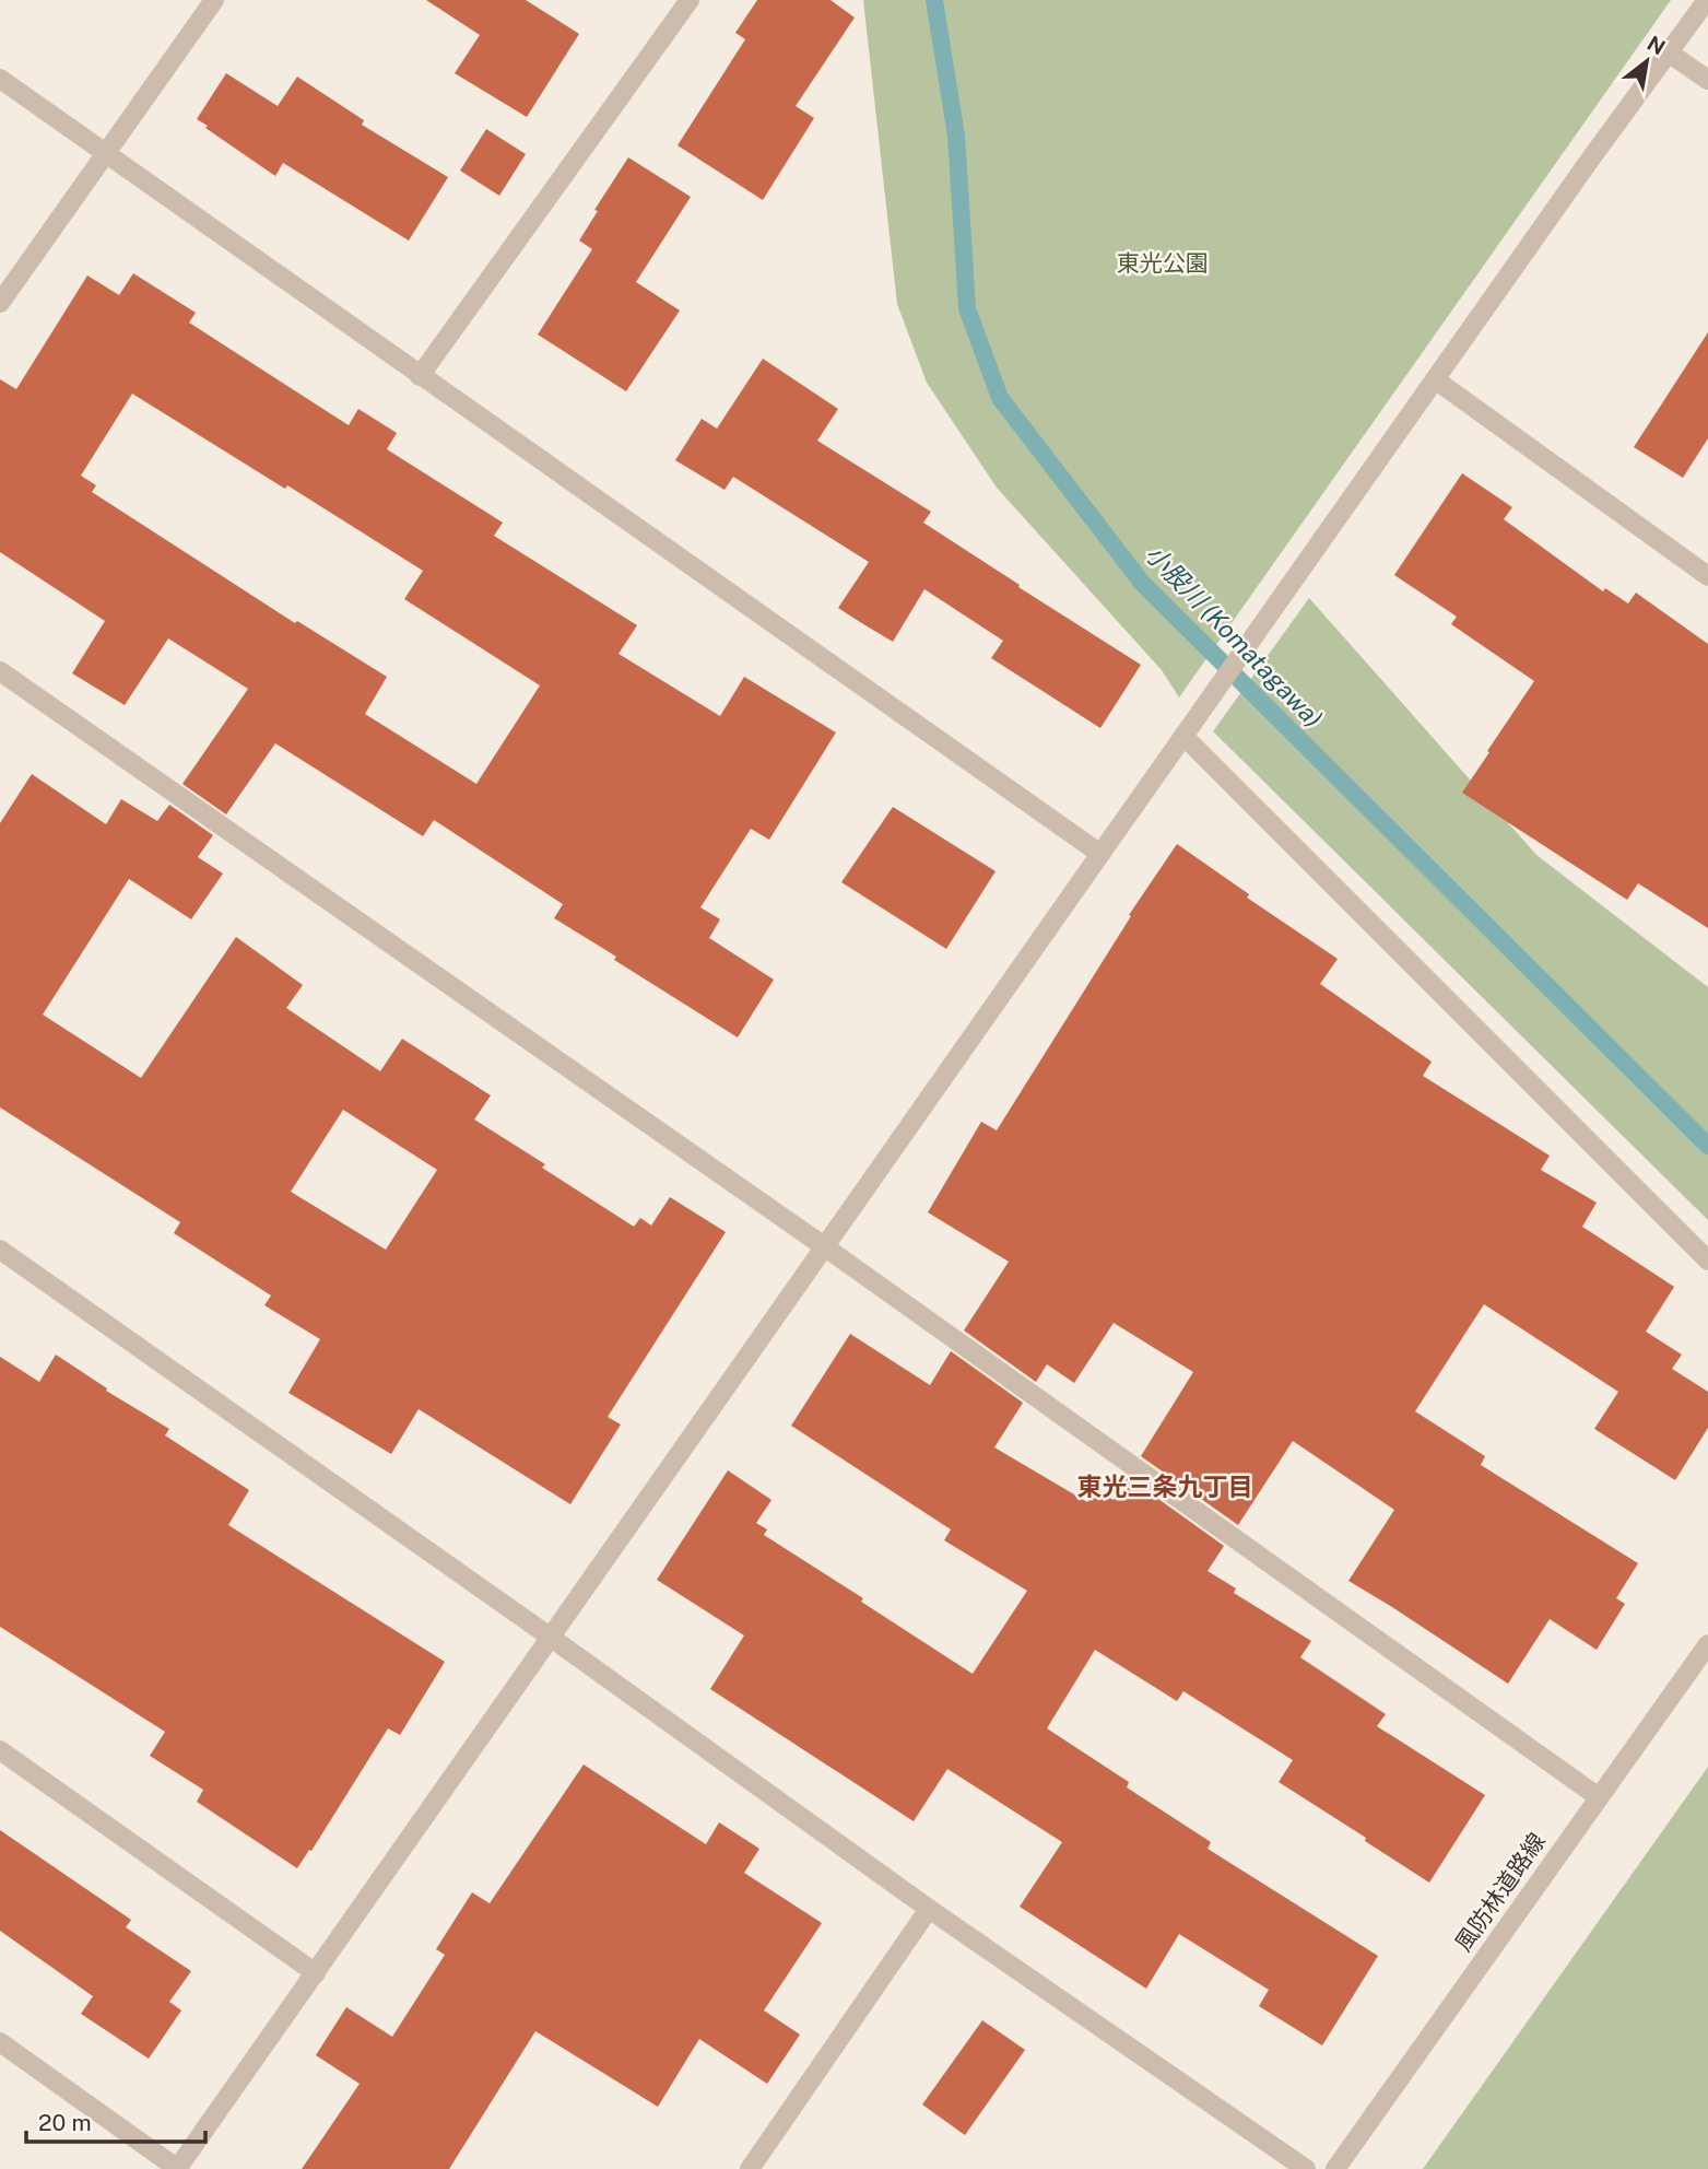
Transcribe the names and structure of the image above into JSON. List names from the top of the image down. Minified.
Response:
{"streets":{"street":["風防林道路線"]},"districts":["東光三条九丁目"],"water":["小股川 (Komatagawa)"],"parks":["東光公園"],"scale_bar":"20 m","north":"top right"}
